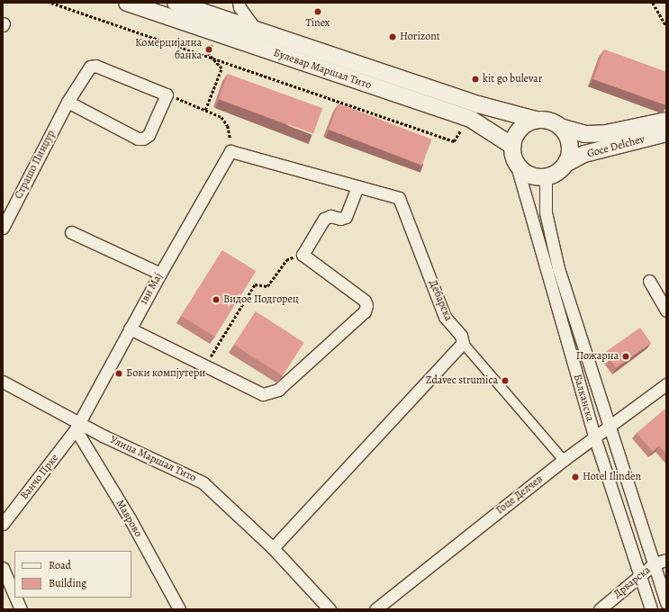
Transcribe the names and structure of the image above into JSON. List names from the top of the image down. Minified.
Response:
{"streets":{"main road":["Булевар Маршал Тито","Goce Delchev"],"street":["Страшо Пинџур","1ви Мај","Дебарска","Балканска","Улица Маршал Тито","Ванчо Прке","Гоце Делчев","Маврово","Дрварска"]},"crossings":[["Булевар Маршал Тито","Goce Delchev"],["Булевар Маршал Тито","Балканска"],["Goce Delchev","Балканска"],["1ви Мај","Дебарска"],["1ви Мај","Улица Маршал Тито"],["1ви Мај","Ванчо Прке"],["1ви Мај","Маврово"],["Балканска","Гоце Делчев"],["Балканска","Дрварска"],["Улица Маршал Тито","Ванчо Прке"],["Улица Маршал Тито","Маврово"],["Ванчо Прке","Маврово"]],"places":["Tinex","Horizont","Комерцијална банка","kit go bulevar","Видое Подгорец","Пожарна","Боки компјутери","Zdavec strumica","Hotel Ilinden"],"legend":["Road","Building"]}
